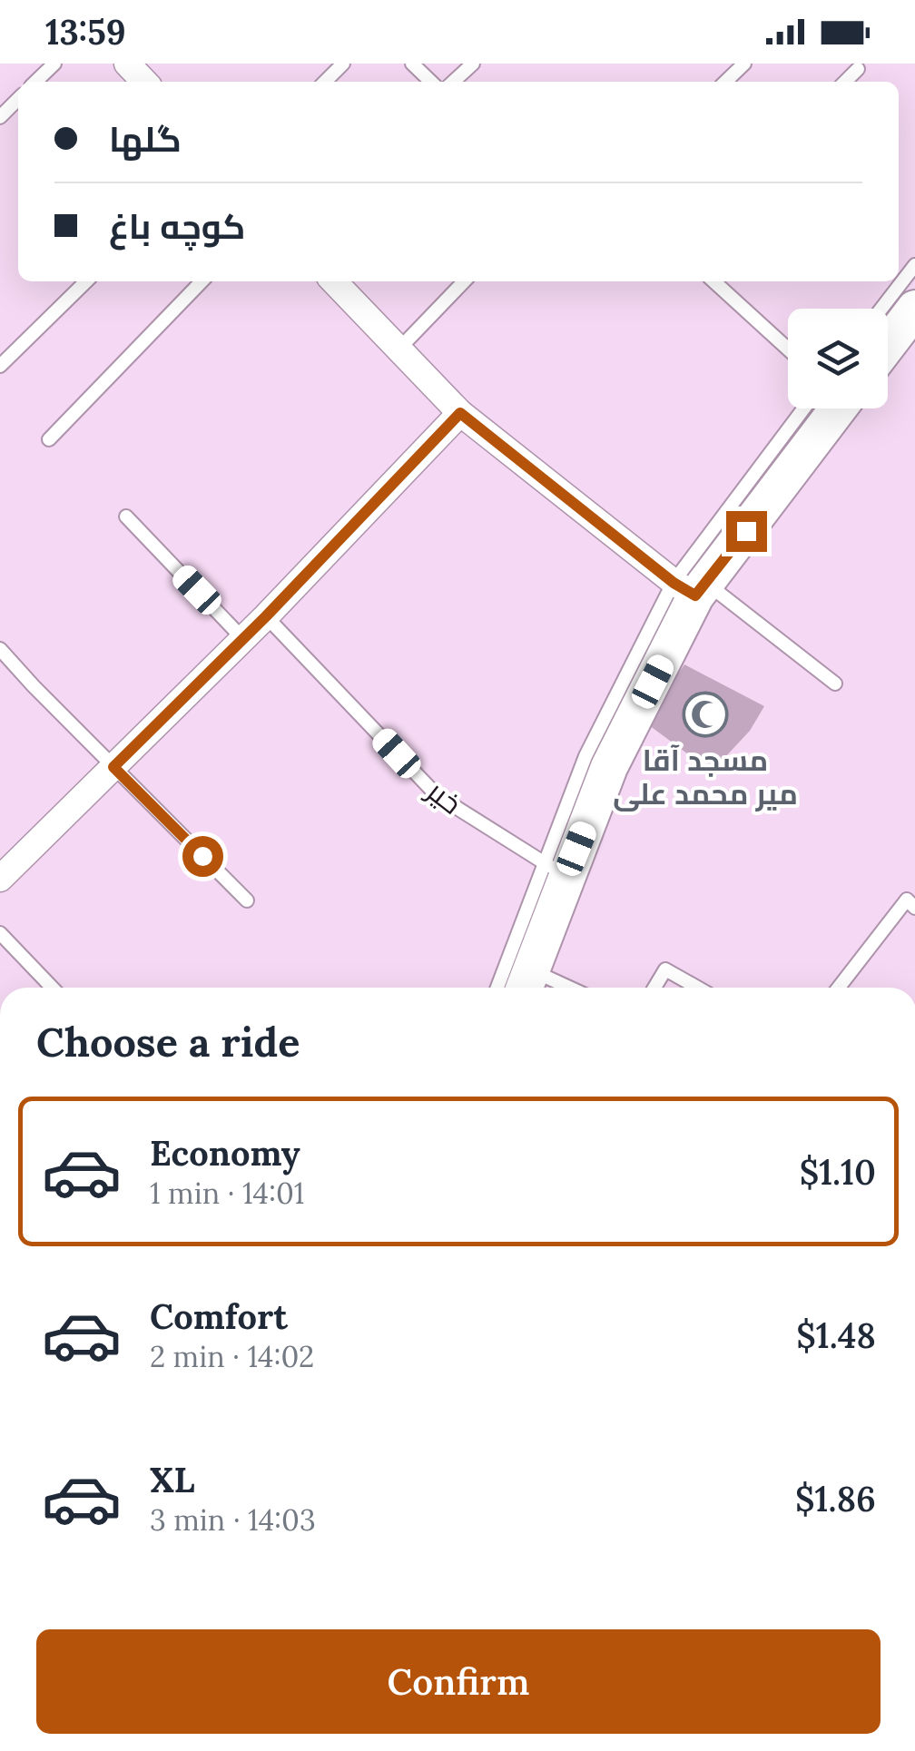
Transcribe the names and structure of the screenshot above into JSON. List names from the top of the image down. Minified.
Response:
{"streets":{"lane":["خیر"]},"places":{"mosque":["مسجد آقا میر محمد علی"]},"page":{"status":"13:59","banner":["گلها","کوچه باغ"],"heading":"Choose a ride","list":[{"name":"Economy","note":"1 min · 14:01","value":"$1.10"},{"name":"Comfort","note":"2 min · 14:02","value":"$1.48"},{"name":"XL","note":"3 min · 14:03","value":"$1.86"}],"buttons":"Confirm"}}
